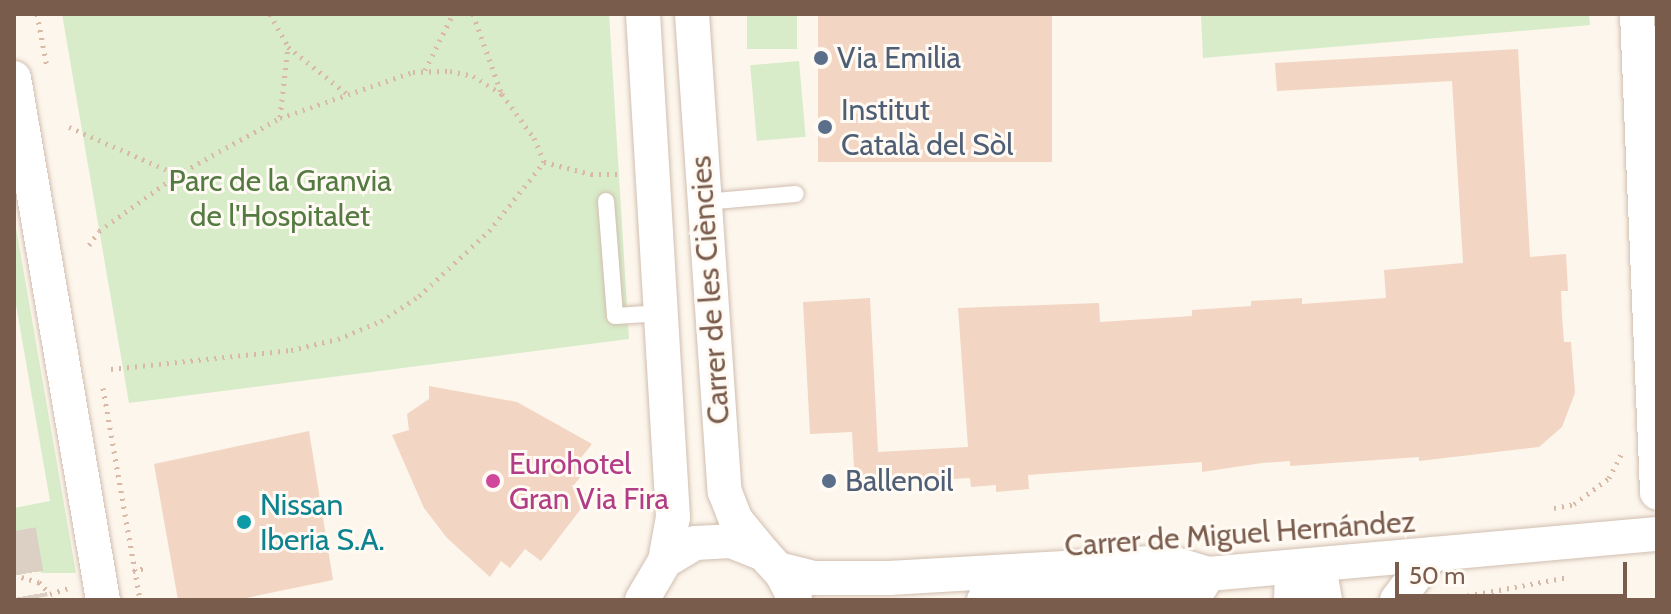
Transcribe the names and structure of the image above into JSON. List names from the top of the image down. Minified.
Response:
{"streets":{"street":["Carrer de les Ciències","Carrer de Miguel Hernández"]},"crossings":[["Carrer de les Ciències","Carrer de Miguel Hernández"]],"parks":["Parc de la Granvia de l'Hospitalet"],"places":["Via Emilia","Institut Català del Sòl","Eurohotel Gran Via Fira","Ballenoil","Nissan Iberia S.A."],"scale_bar":"50 m"}
